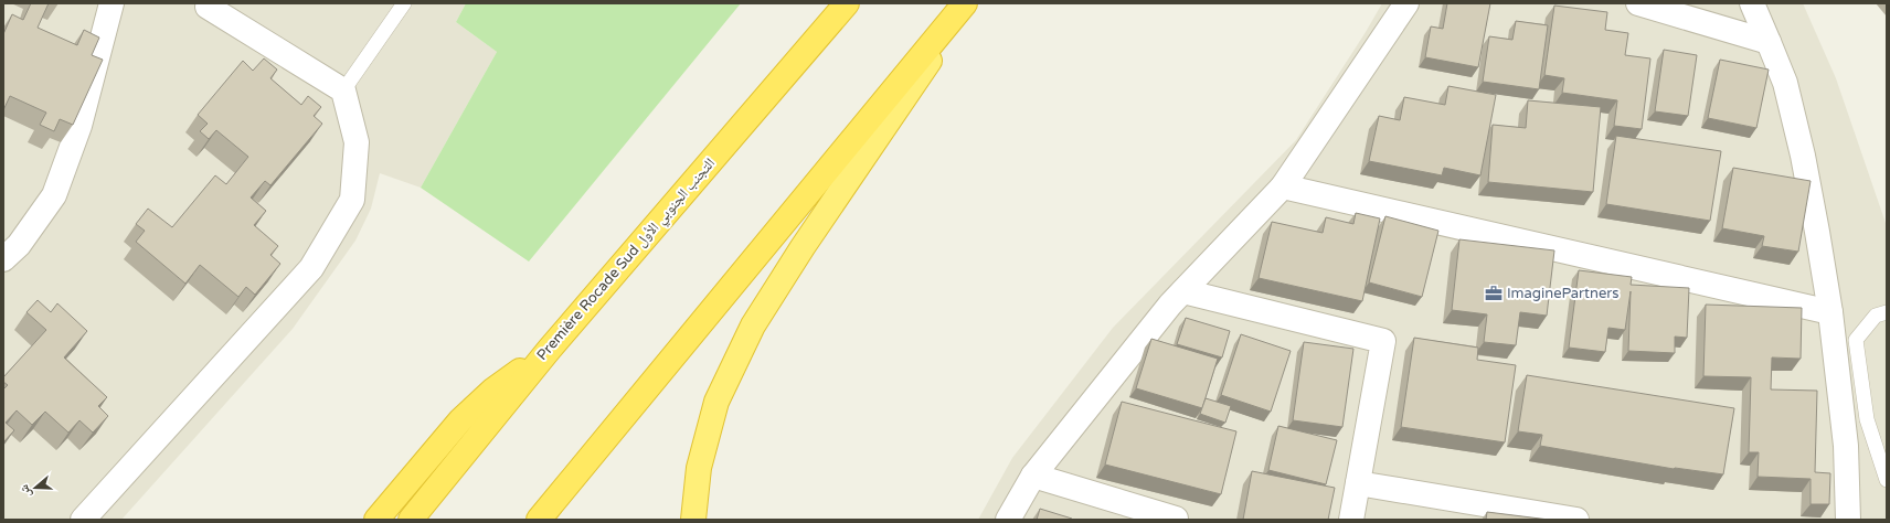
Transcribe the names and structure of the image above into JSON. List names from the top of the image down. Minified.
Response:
{"streets":{"highway":["Première Rocade Sud التجنب الجنوبي الأول"]},"places":{"office":["ImaginePartners"]},"north":"left"}
